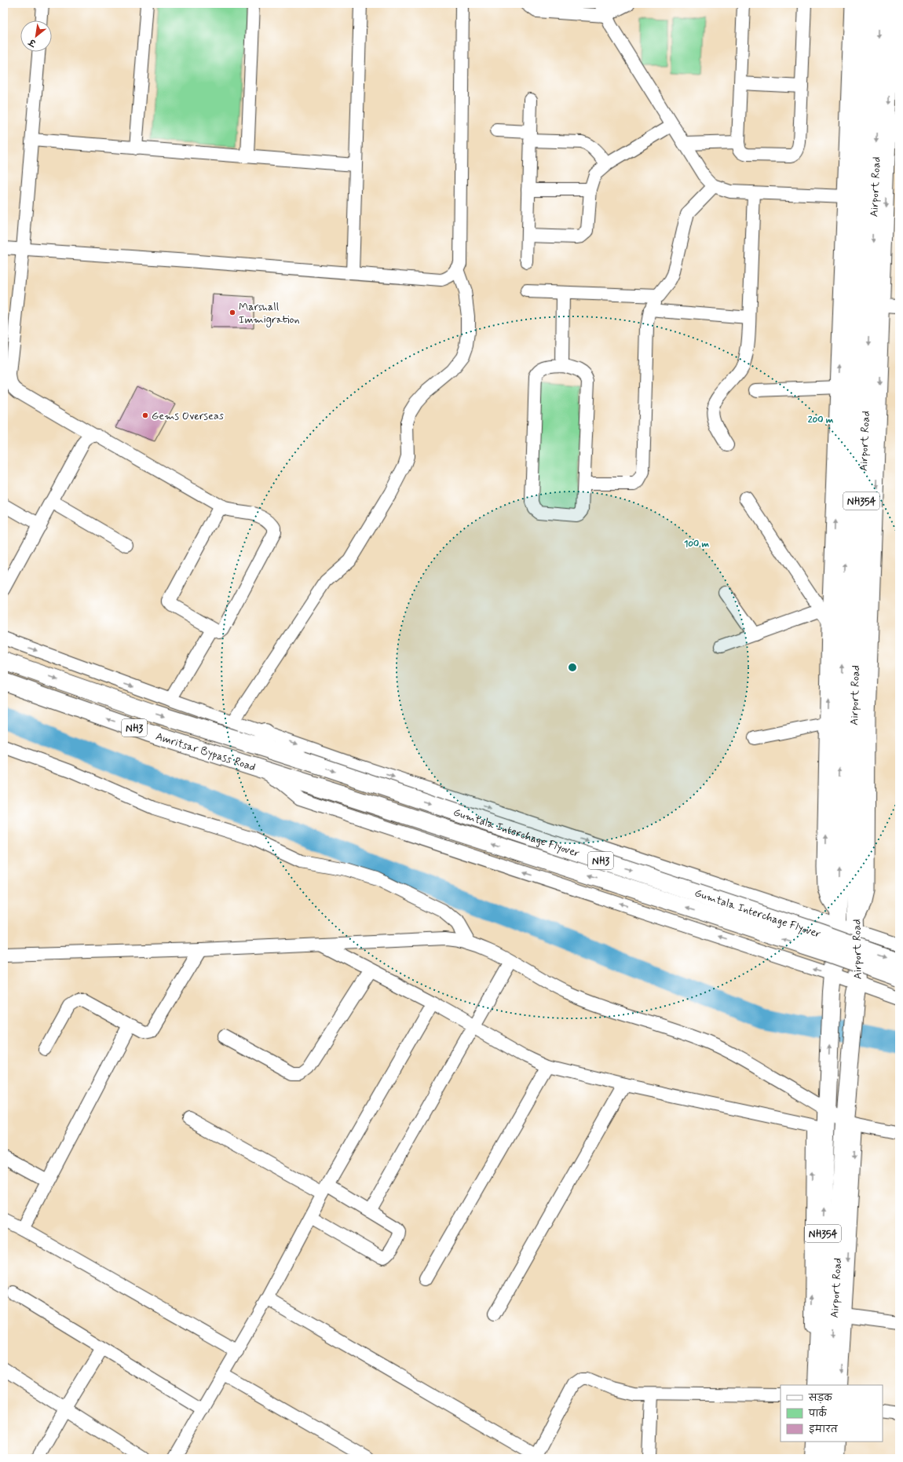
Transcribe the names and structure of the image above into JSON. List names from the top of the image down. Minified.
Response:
{"streets":{"highway":["Airport Road","NH354","NH3","Amritsar Bypass Road","Gumtala Interchage Flyover"]},"crossings":[["Amritsar Bypass Road","Gumtala Interchage Flyover"]],"places":["Marshall Immigration","Gems Overseas"],"legend":["सड़क","पार्क","इमारत"],"north":"bottom left","rings":["200 m","100 m"]}
